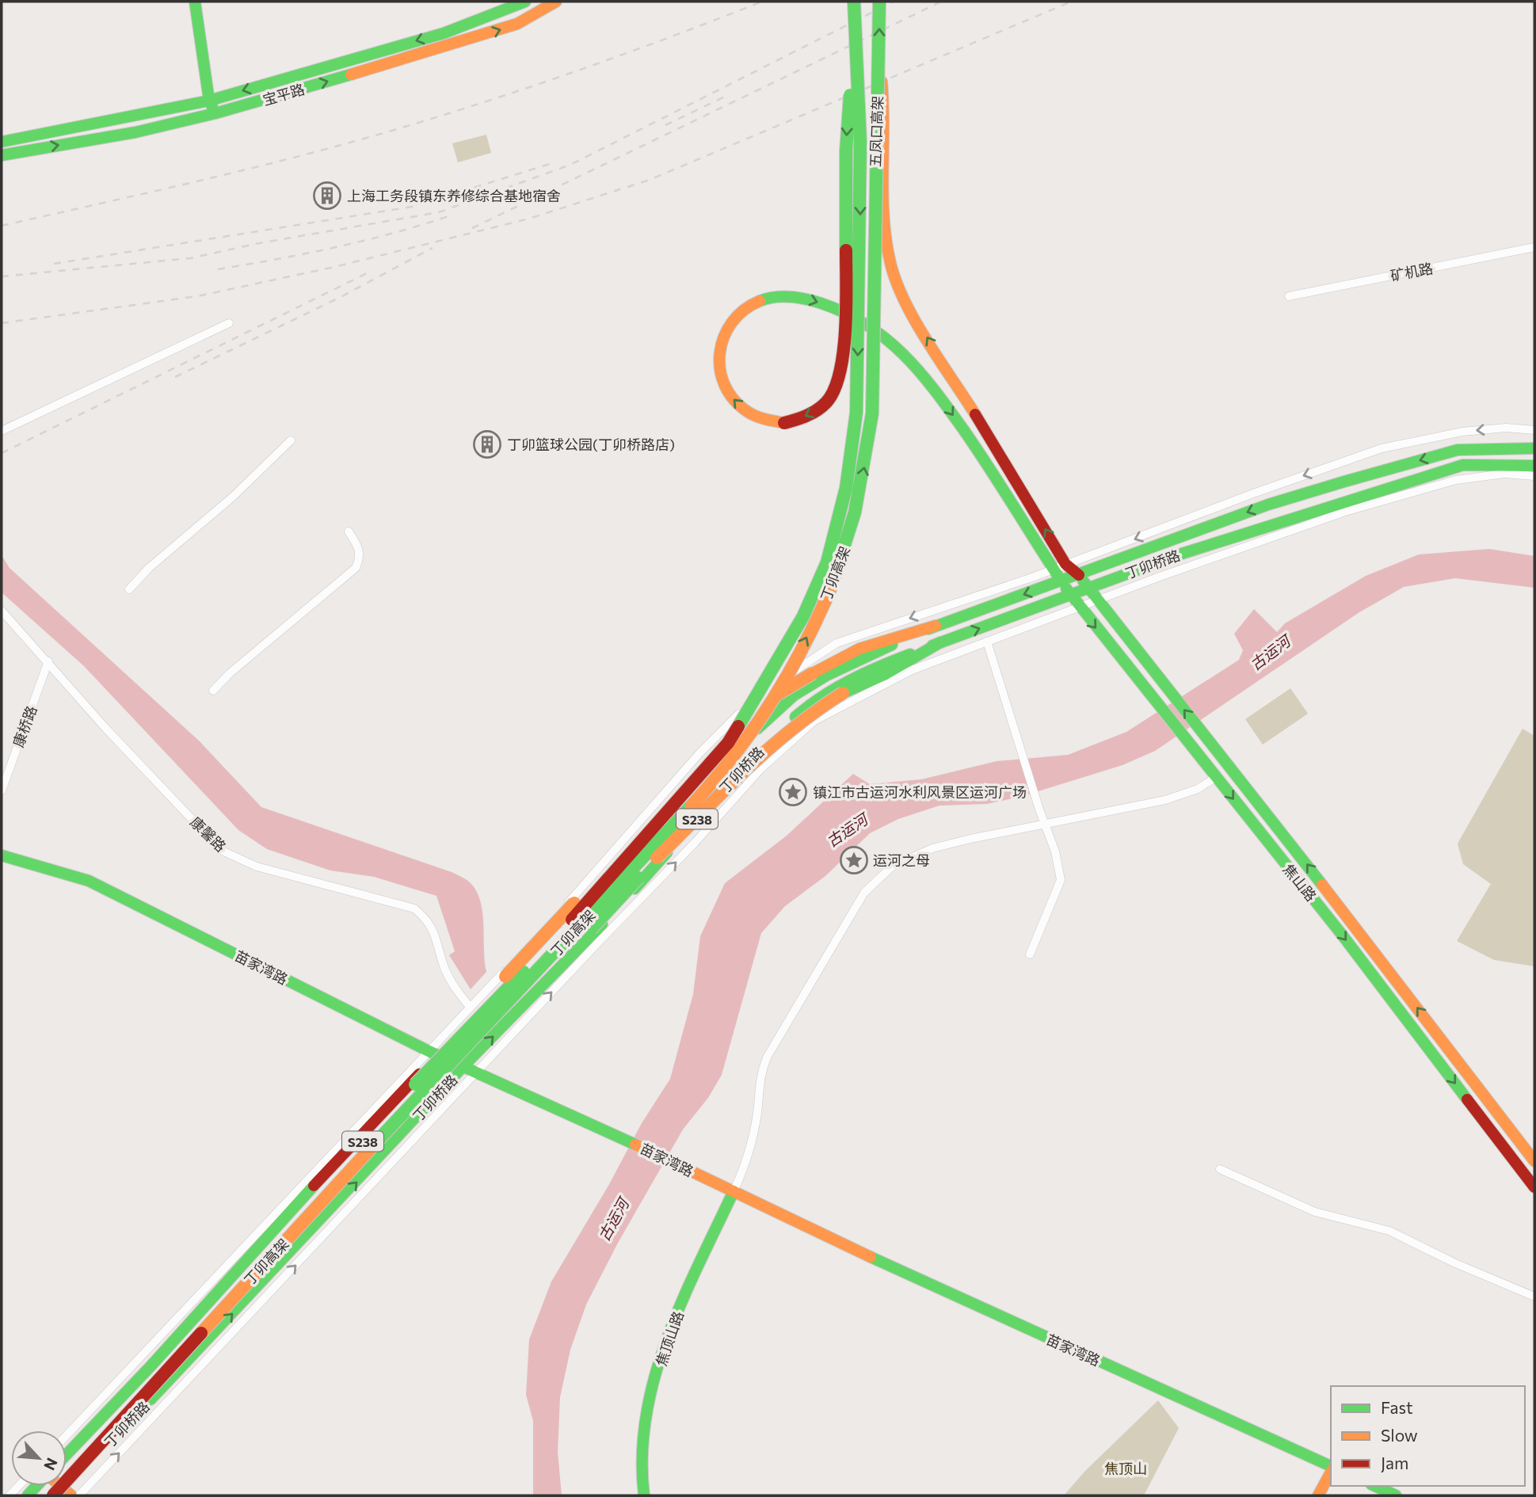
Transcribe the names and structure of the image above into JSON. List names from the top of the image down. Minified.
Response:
{"streets":{"main road":["宝平路","五凤口高架","丁卯桥路","丁卯高架","S238","焦山路","苗家湾路","焦顶山路"],"street":["矿机路","康桥路","康馨路"]},"crossings":[["五凤口高架","丁卯高架"],["五凤口高架","焦山路"],["丁卯桥路","丁卯高架"],["丁卯桥路","焦山路"],["丁卯桥路","苗家湾路"],["康桥路","康馨路"],["苗家湾路","焦顶山路"]],"water":["古运河"],"parks":["焦顶山"],"places":{"building":["上海工务段镇东养修综合基地宿舍","丁卯篮球公园(丁卯桥路店)"],"place":["镇江市古运河水利风景区运河广场","运河之母"]},"legend":["Fast","Slow","Jam"],"north":"bottom right"}
